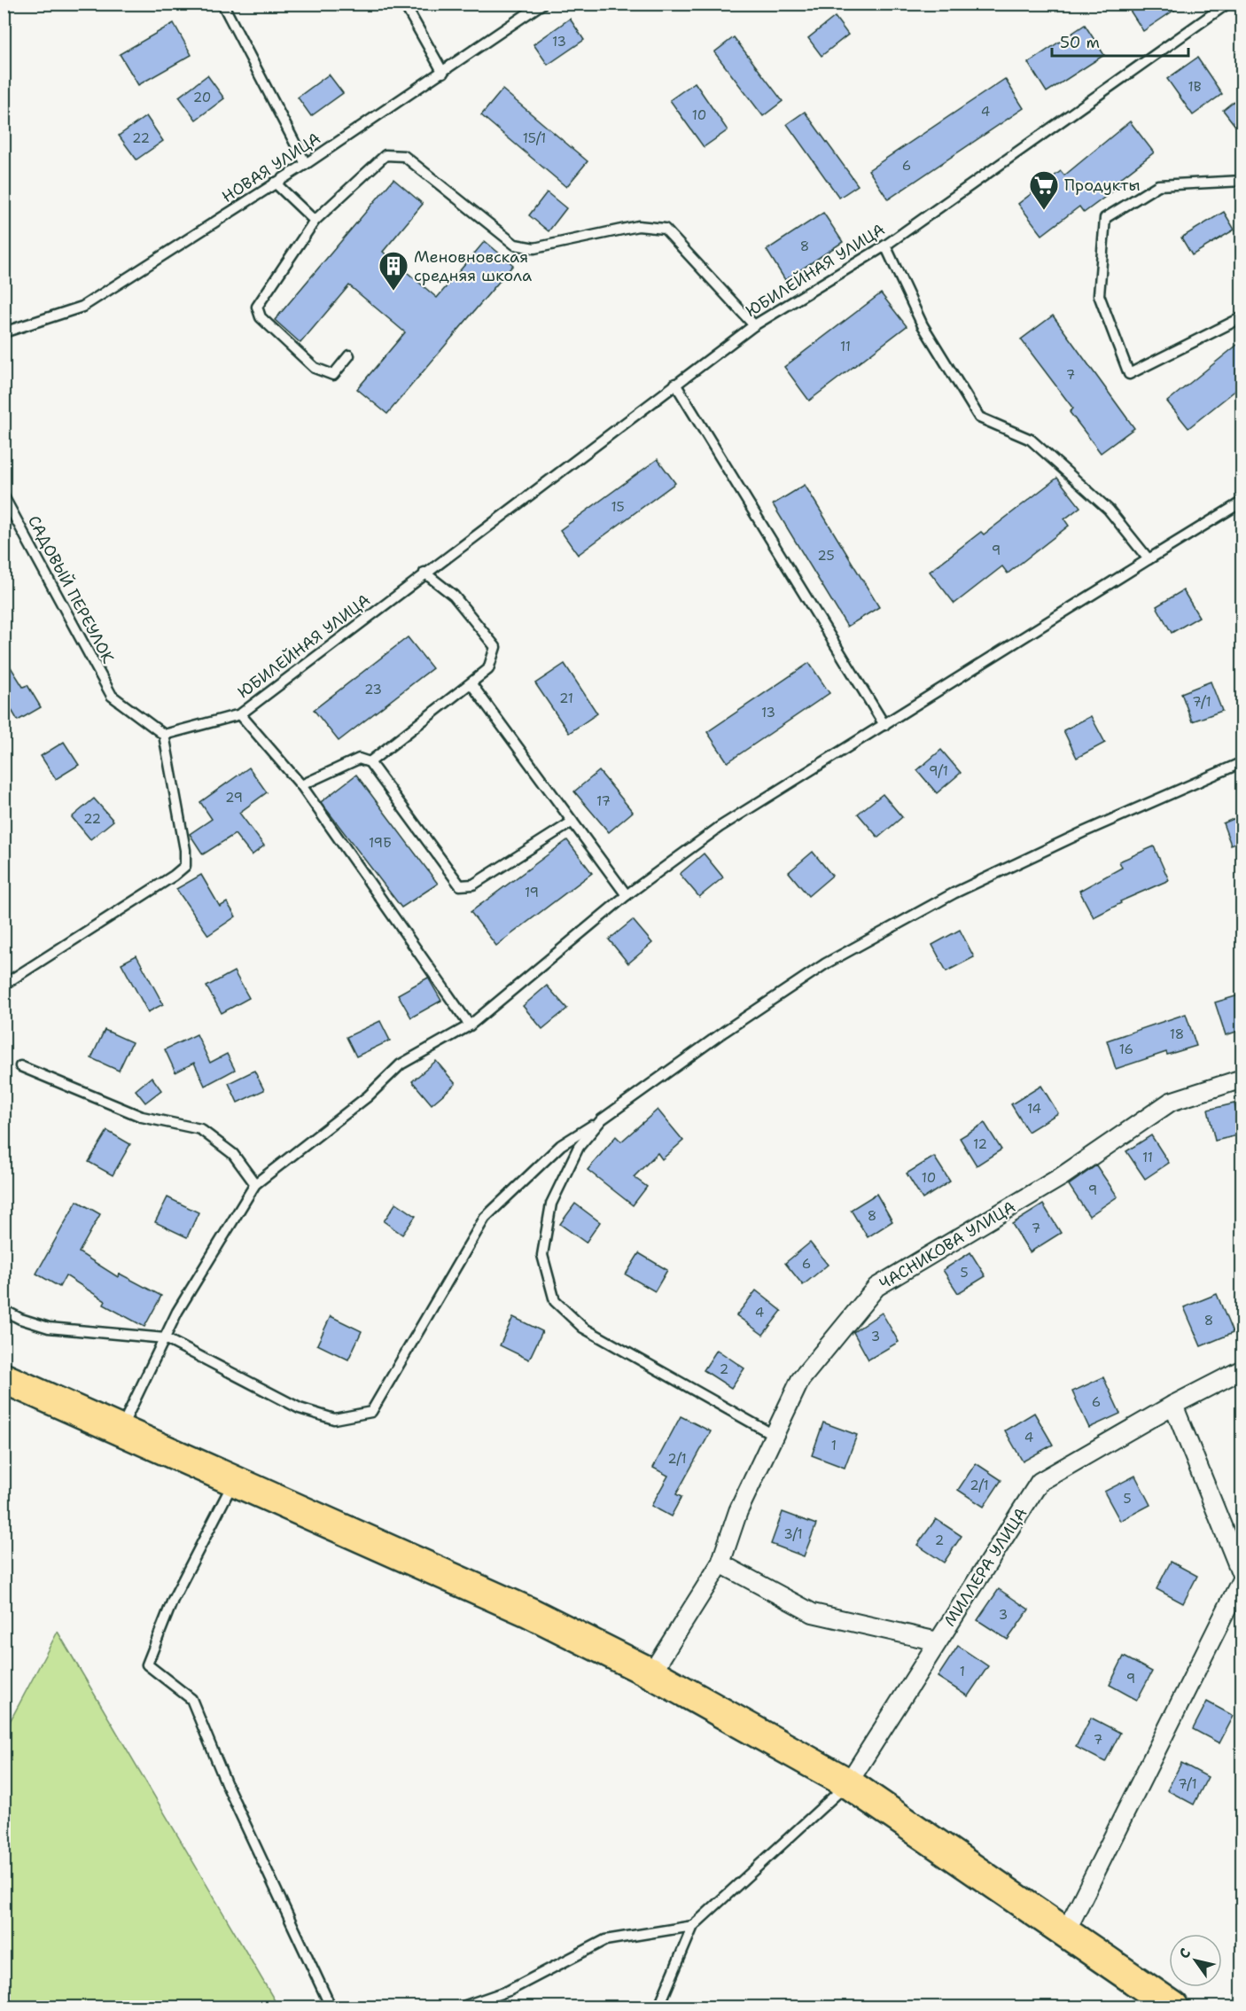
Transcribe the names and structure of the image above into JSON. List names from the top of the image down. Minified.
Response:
{"streets":{"street":["ЧАСНИКОВА УЛИЦА","МИЛЛЕРА УЛИЦА"],"lane":["НОВАЯ УЛИЦА","ЮБИЛЕЙНАЯ УЛИЦА","САДОВЫЙ ПЕРЕУЛОК"]},"crossings":[["ЮБИЛЕЙНАЯ УЛИЦА","САДОВЫЙ ПЕРЕУЛОК"]],"places":{"supermarket":["Продукты"],"building":["Меновновская средняя школа"]},"house_numbers":["13","1В","20","4","10","22","15/1","6","8","11","7","15","9","25","23","21","7/1","13","9/1","29","17","22","19Б","19","18","16","14","12","11","10","9","8","7","6","5","4","8","3","2","6","4","1","2/1","2/1","5","3/1","2","3","1","9","7","7/1"],"scale_bar":"50 m","north":"top left"}
